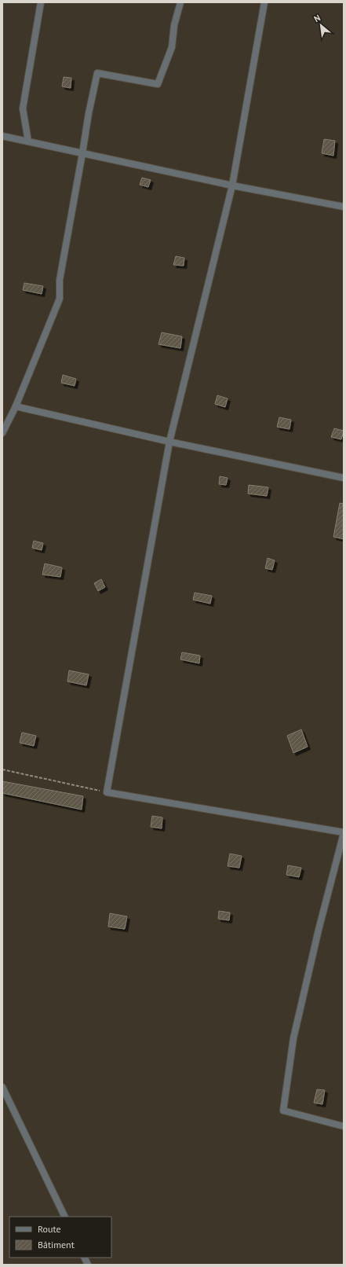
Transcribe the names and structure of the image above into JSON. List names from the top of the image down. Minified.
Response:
{"legend":["Route","Bâtiment"],"north":"top left"}
